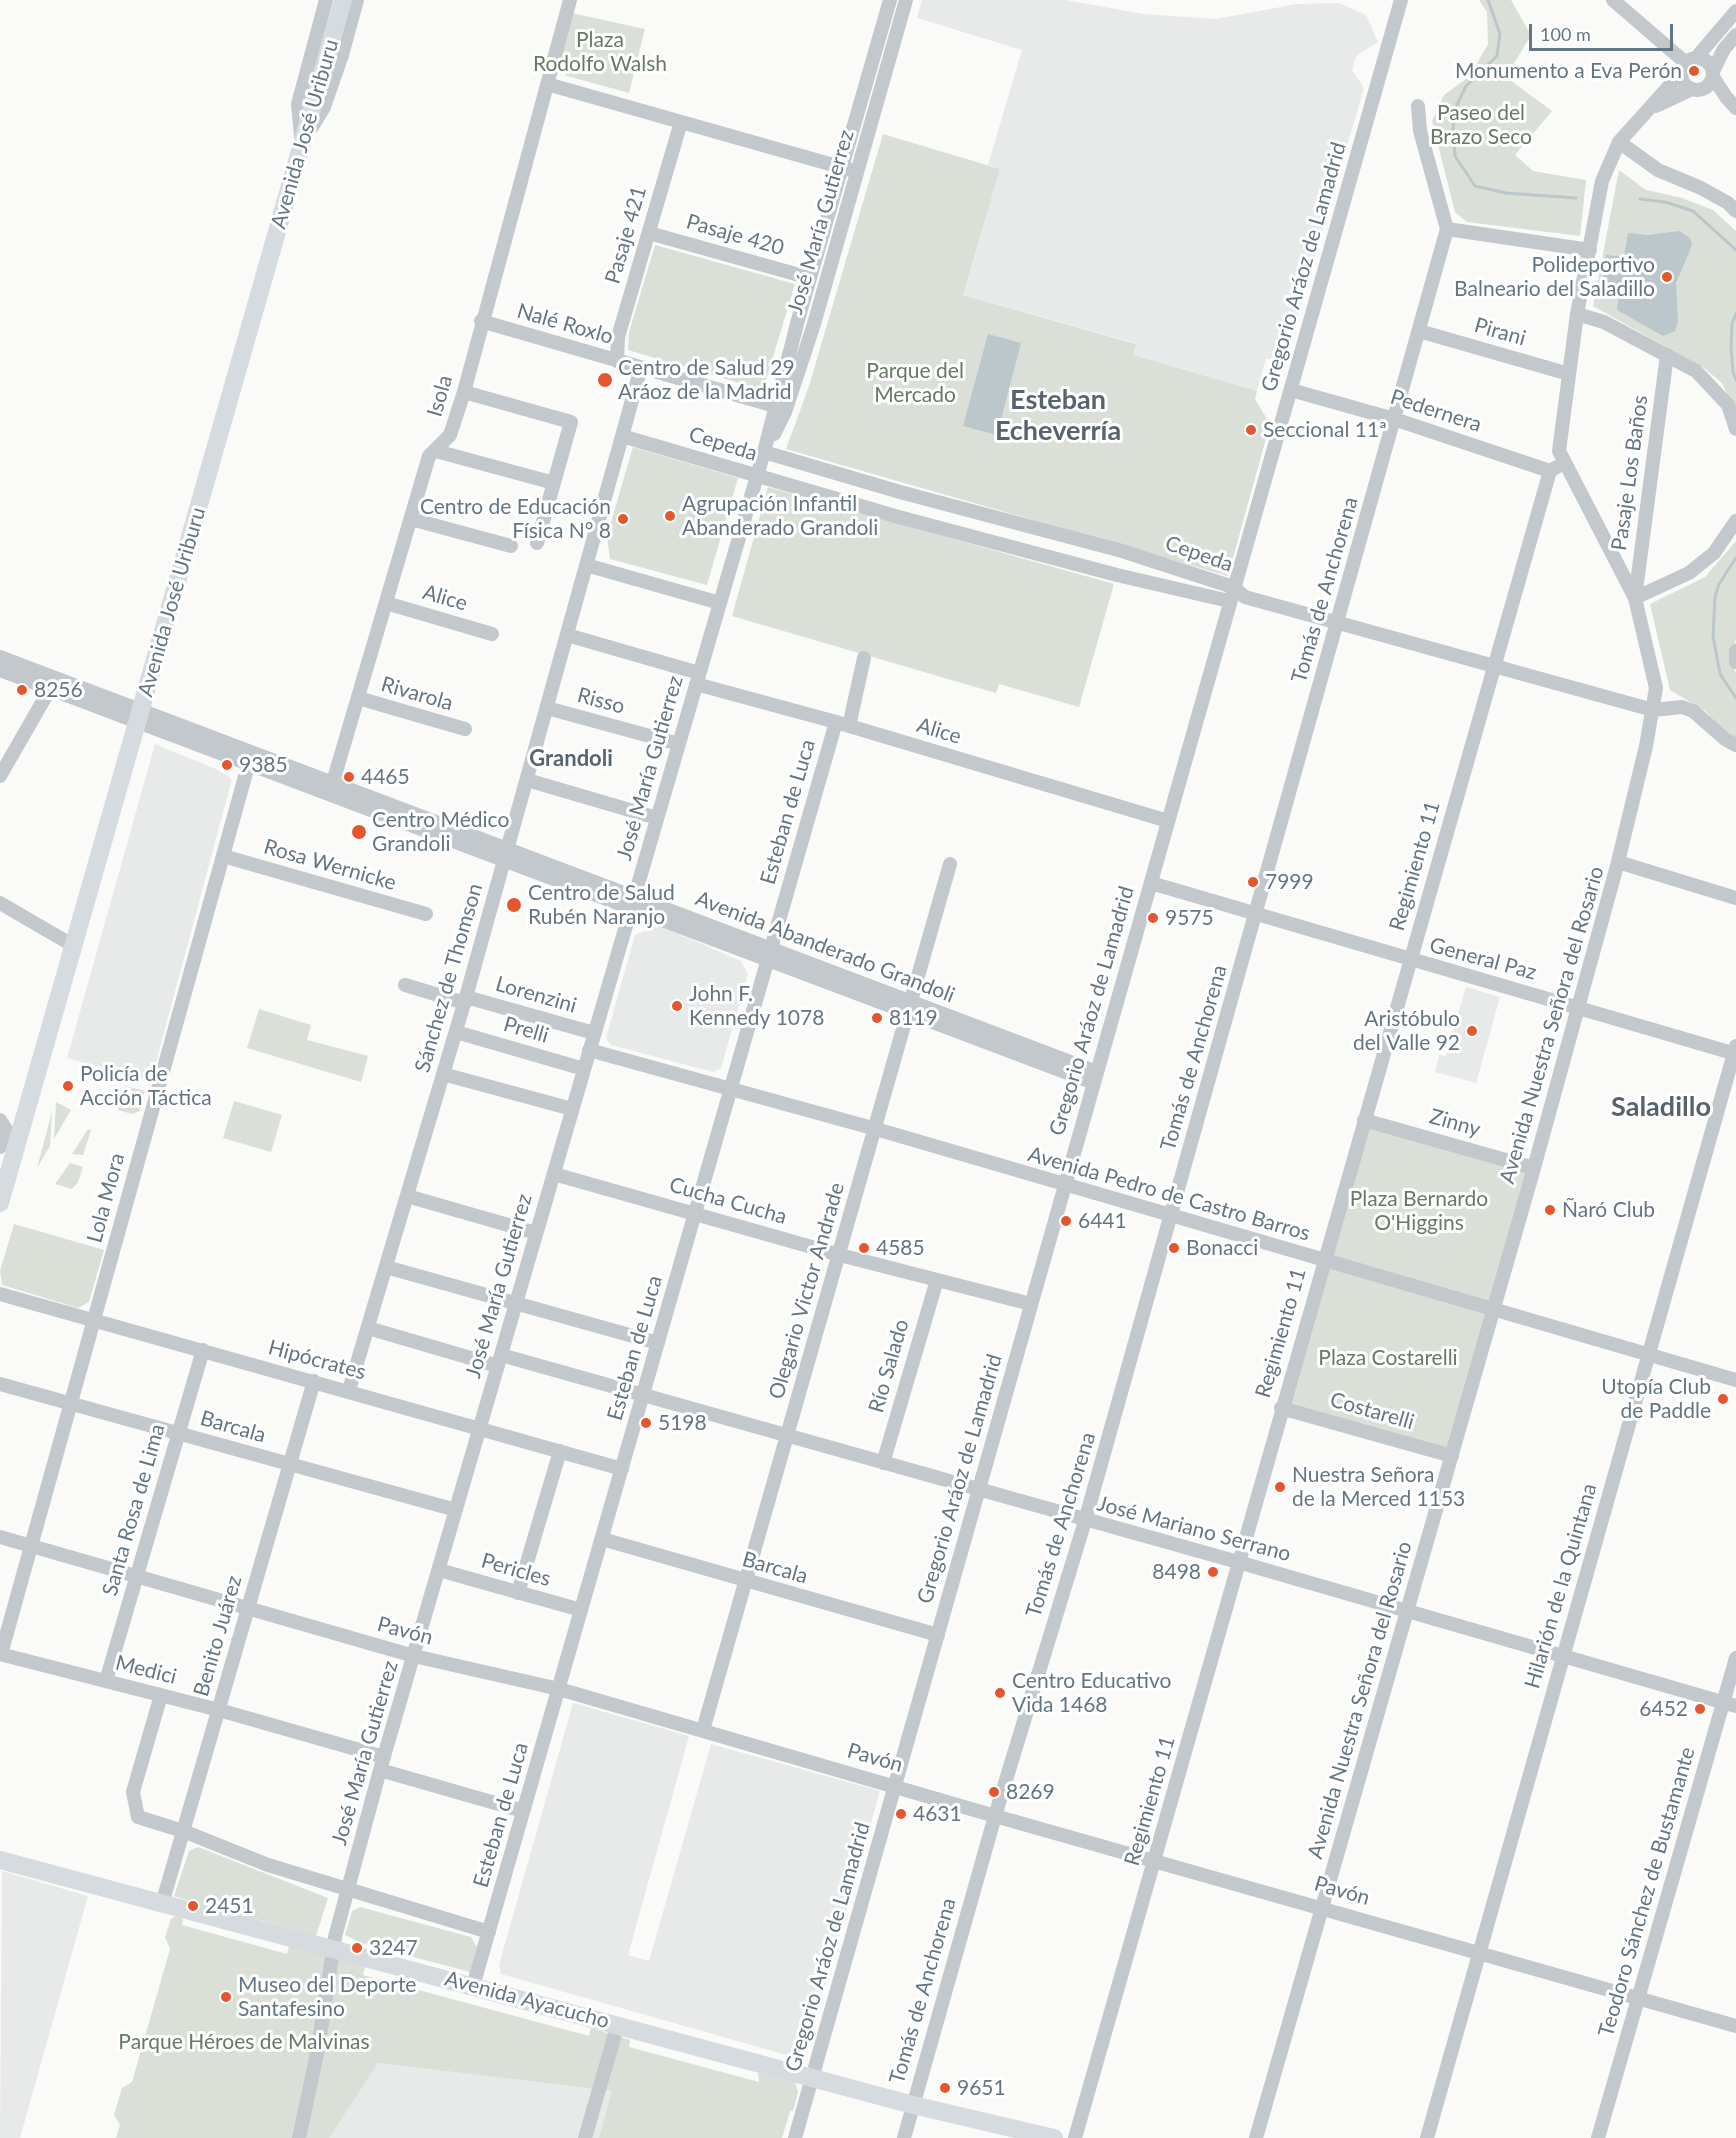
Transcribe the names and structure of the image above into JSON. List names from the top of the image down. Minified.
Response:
{"streets":{"main road":["Avenida José Uriburu","Avenida Ayacucho"],"street":["José María Gutierrez","Pasaje 421","Pasaje 420","Gregorio Aráoz de Lamadrid","Nalé Roxlo","Pirani","Isola","Pedernera","Cepeda","Pasaje Los Baños","Tomás de Anchorena","Alice","Rivarola","Risso","Esteban de Luca","Rosa Wernicke","Regimiento 11","Avenida Abanderado Grandoli","General Paz","Sánchez de Thomson","Lorenzini","Avenida Nuestra Señora del Rosario","Prelli","Zinny","Avenida Pedro de Castro Barros","Lola Mora","Cucha Cucha","Olegario Victor Andrade","Hipócrates","Río Salado","Costarelli","Barcala","Santa Rosa de Lima","José Mariano Serrano","Pericles","Hilarión de la Quintana","Pavón","Benito Juárez","Medici","Teodoro Sánchez de Bustamante"]},"crossings":[["Avenida José Uriburu","Avenida Abanderado Grandoli"],["José María Gutierrez","Pasaje 420"],["José María Gutierrez","Nalé Roxlo"],["José María Gutierrez","Cepeda"],["José María Gutierrez","Alice"],["José María Gutierrez","Risso"],["José María Gutierrez","Avenida Abanderado Grandoli"],["José María Gutierrez","Lorenzini"],["José María Gutierrez","Prelli"],["José María Gutierrez","Avenida Pedro de Castro Barros"],["José María Gutierrez","Cucha Cucha"],["José María Gutierrez","Hipócrates"],["José María Gutierrez","Barcala"],["José María Gutierrez","José Mariano Serrano"],["José María Gutierrez","Pericles"],["José María Gutierrez","Pavón"],["José María Gutierrez","Medici"],["José María Gutierrez","Avenida Ayacucho"],["Pasaje 421","Pasaje 420"],["Pasaje 421","Nalé Roxlo"],["Gregorio Aráoz de Lamadrid","Pedernera"],["Gregorio Aráoz de Lamadrid","Cepeda"],["Gregorio Aráoz de Lamadrid","Alice"],["Gregorio Aráoz de Lamadrid","Avenida Abanderado Grandoli"],["Gregorio Aráoz de Lamadrid","General Paz"],["Gregorio Aráoz de Lamadrid","Avenida Pedro de Castro Barros"],["Gregorio Aráoz de Lamadrid","Cucha Cucha"],["Gregorio Aráoz de Lamadrid","Barcala"],["Gregorio Aráoz de Lamadrid","José Mariano Serrano"],["Gregorio Aráoz de Lamadrid","Pavón"],["Gregorio Aráoz de Lamadrid","Avenida Ayacucho"],["Nalé Roxlo","Isola"],["Nalé Roxlo","Sánchez de Thomson"],["Pirani","Tomás de Anchorena"],["Pirani","Avenida Nuestra Señora del Rosario"],["Isola","Alice"],["Isola","Rivarola"],["Isola","Avenida Abanderado Grandoli"],["Pedernera","Tomás de Anchorena"],["Pedernera","Regimiento 11"],["Cepeda","Tomás de Anchorena"],["Cepeda","Regimiento 11"],["Cepeda","Sánchez de Thomson"],["Cepeda","Avenida Nuestra Señora del Rosario"],["Pasaje Los Baños","Avenida Nuestra Señora del Rosario"],["Tomás de Anchorena","General Paz"],["Tomás de Anchorena","Avenida Pedro de Castro Barros"],["Tomás de Anchorena","José Mariano Serrano"],["Tomás de Anchorena","Pavón"],["Tomás de Anchorena","Avenida Ayacucho"],["Alice","Esteban de Luca"],["Alice","Sánchez de Thomson"],["Risso","Sánchez de Thomson"],["Esteban de Luca","Avenida Abanderado Grandoli"],["Esteban de Luca","Avenida Pedro de Castro Barros"],["Esteban de Luca","Cucha Cucha"],["Esteban de Luca","Hipócrates"],["Esteban de Luca","Barcala"],["Esteban de Luca","José Mariano Serrano"],["Esteban de Luca","Pericles"],["Esteban de Luca","Pavón"],["Esteban de Luca","Medici"],["Esteban de Luca","Avenida Ayacucho"],["Rosa Wernicke","Lola Mora"],["Regimiento 11","General Paz"],["Regimiento 11","Zinny"],["Regimiento 11","Avenida Pedro de Castro Barros"],["Regimiento 11","Costarelli"],["Regimiento 11","José Mariano Serrano"],["Regimiento 11","Pavón"],["Avenida Abanderado Grandoli","Sánchez de Thomson"],["Avenida Abanderado Grandoli","Lola Mora"],["Avenida Abanderado Grandoli","Olegario Victor Andrade"],["General Paz","Avenida Nuestra Señora del Rosario"],["General Paz","Hilarión de la Quintana"],["Sánchez de Thomson","Lorenzini"],["Sánchez de Thomson","Prelli"],["Sánchez de Thomson","Hipócrates"],["Sánchez de Thomson","José Mariano Serrano"],["Avenida Nuestra Señora del Rosario","Zinny"],["Avenida Nuestra Señora del Rosario","Avenida Pedro de Castro Barros"],["Avenida Nuestra Señora del Rosario","Costarelli"],["Avenida Nuestra Señora del Rosario","José Mariano Serrano"],["Avenida Nuestra Señora del Rosario","Pavón"],["Avenida Pedro de Castro Barros","Olegario Victor Andrade"],["Avenida Pedro de Castro Barros","Hilarión de la Quintana"],["Lola Mora","Hipócrates"],["Lola Mora","Barcala"],["Lola Mora","Pavón"],["Lola Mora","Medici"],["Cucha Cucha","Olegario Victor Andrade"],["Cucha Cucha","Río Salado"],["Olegario Victor Andrade","Barcala"],["Olegario Victor Andrade","José Mariano Serrano"],["Olegario Victor Andrade","Pavón"],["Hipócrates","Santa Rosa de Lima"],["Hipócrates","Benito Juárez"],["Río Salado","José Mariano Serrano"],["Barcala","Santa Rosa de Lima"],["Barcala","Benito Juárez"],["Santa Rosa de Lima","Pavón"],["Santa Rosa de Lima","Medici"],["José Mariano Serrano","Hilarión de la Quintana"],["José Mariano Serrano","Teodoro Sánchez de Bustamante"],["Hilarión de la Quintana","Pavón"],["Pavón","Benito Juárez"],["Pavón","Teodoro Sánchez de Bustamante"],["Benito Juárez","Medici"],["Benito Juárez","Avenida Ayacucho"]],"districts":["Esteban Echeverría","Grandoli","Saladillo"],"parks":["Plaza Rodolfo Walsh","Paseo del Brazo Seco","Parque del Mercado","Plaza Bernardo O'Higgins","Plaza Costarelli","Parque Héroes de Malvinas"],"places":["Monumento a Eva Perón","Polideportivo Balneario del Saladillo","Centro de Salud 29 Aráoz de la Madrid","Seccional 11ª","Agrupación Infantil Abanderado Grandoli","Centro de Educación Física N° 8","8256","9385","4465","Centro Médico Grandoli","7999","Centro de Salud Rubén Naranjo","9575","John F. Kennedy 1078","8119","Aristóbulo del Valle 92","Policía de Acción Táctica","Ñaró Club","6441","4585","Bonacci","Utopía Club de Paddle","5198","Nuestra Señora de la Merced 1153","8498","Centro Educativo Vida 1468","6452","8269","4631","2451","3247","Museo del Deporte Santafesino","9651"],"scale_bar":"100 m"}
